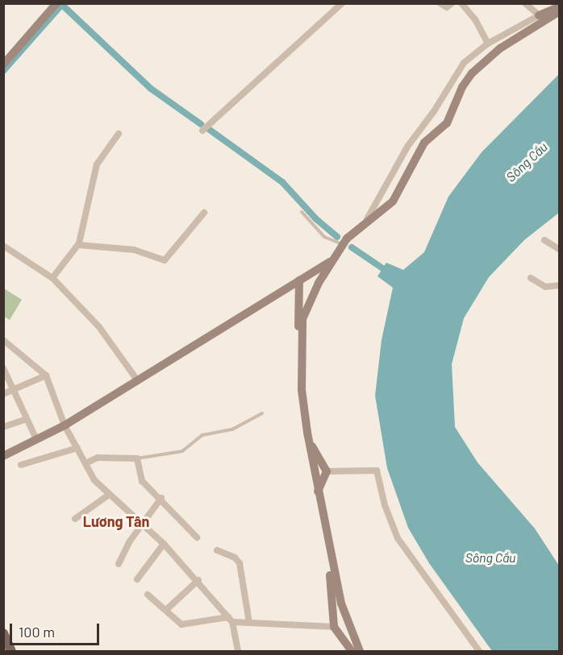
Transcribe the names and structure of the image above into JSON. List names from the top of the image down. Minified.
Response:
{"districts":["Lương Tân"],"water":["Sông Cầu"],"scale_bar":"100 m"}
